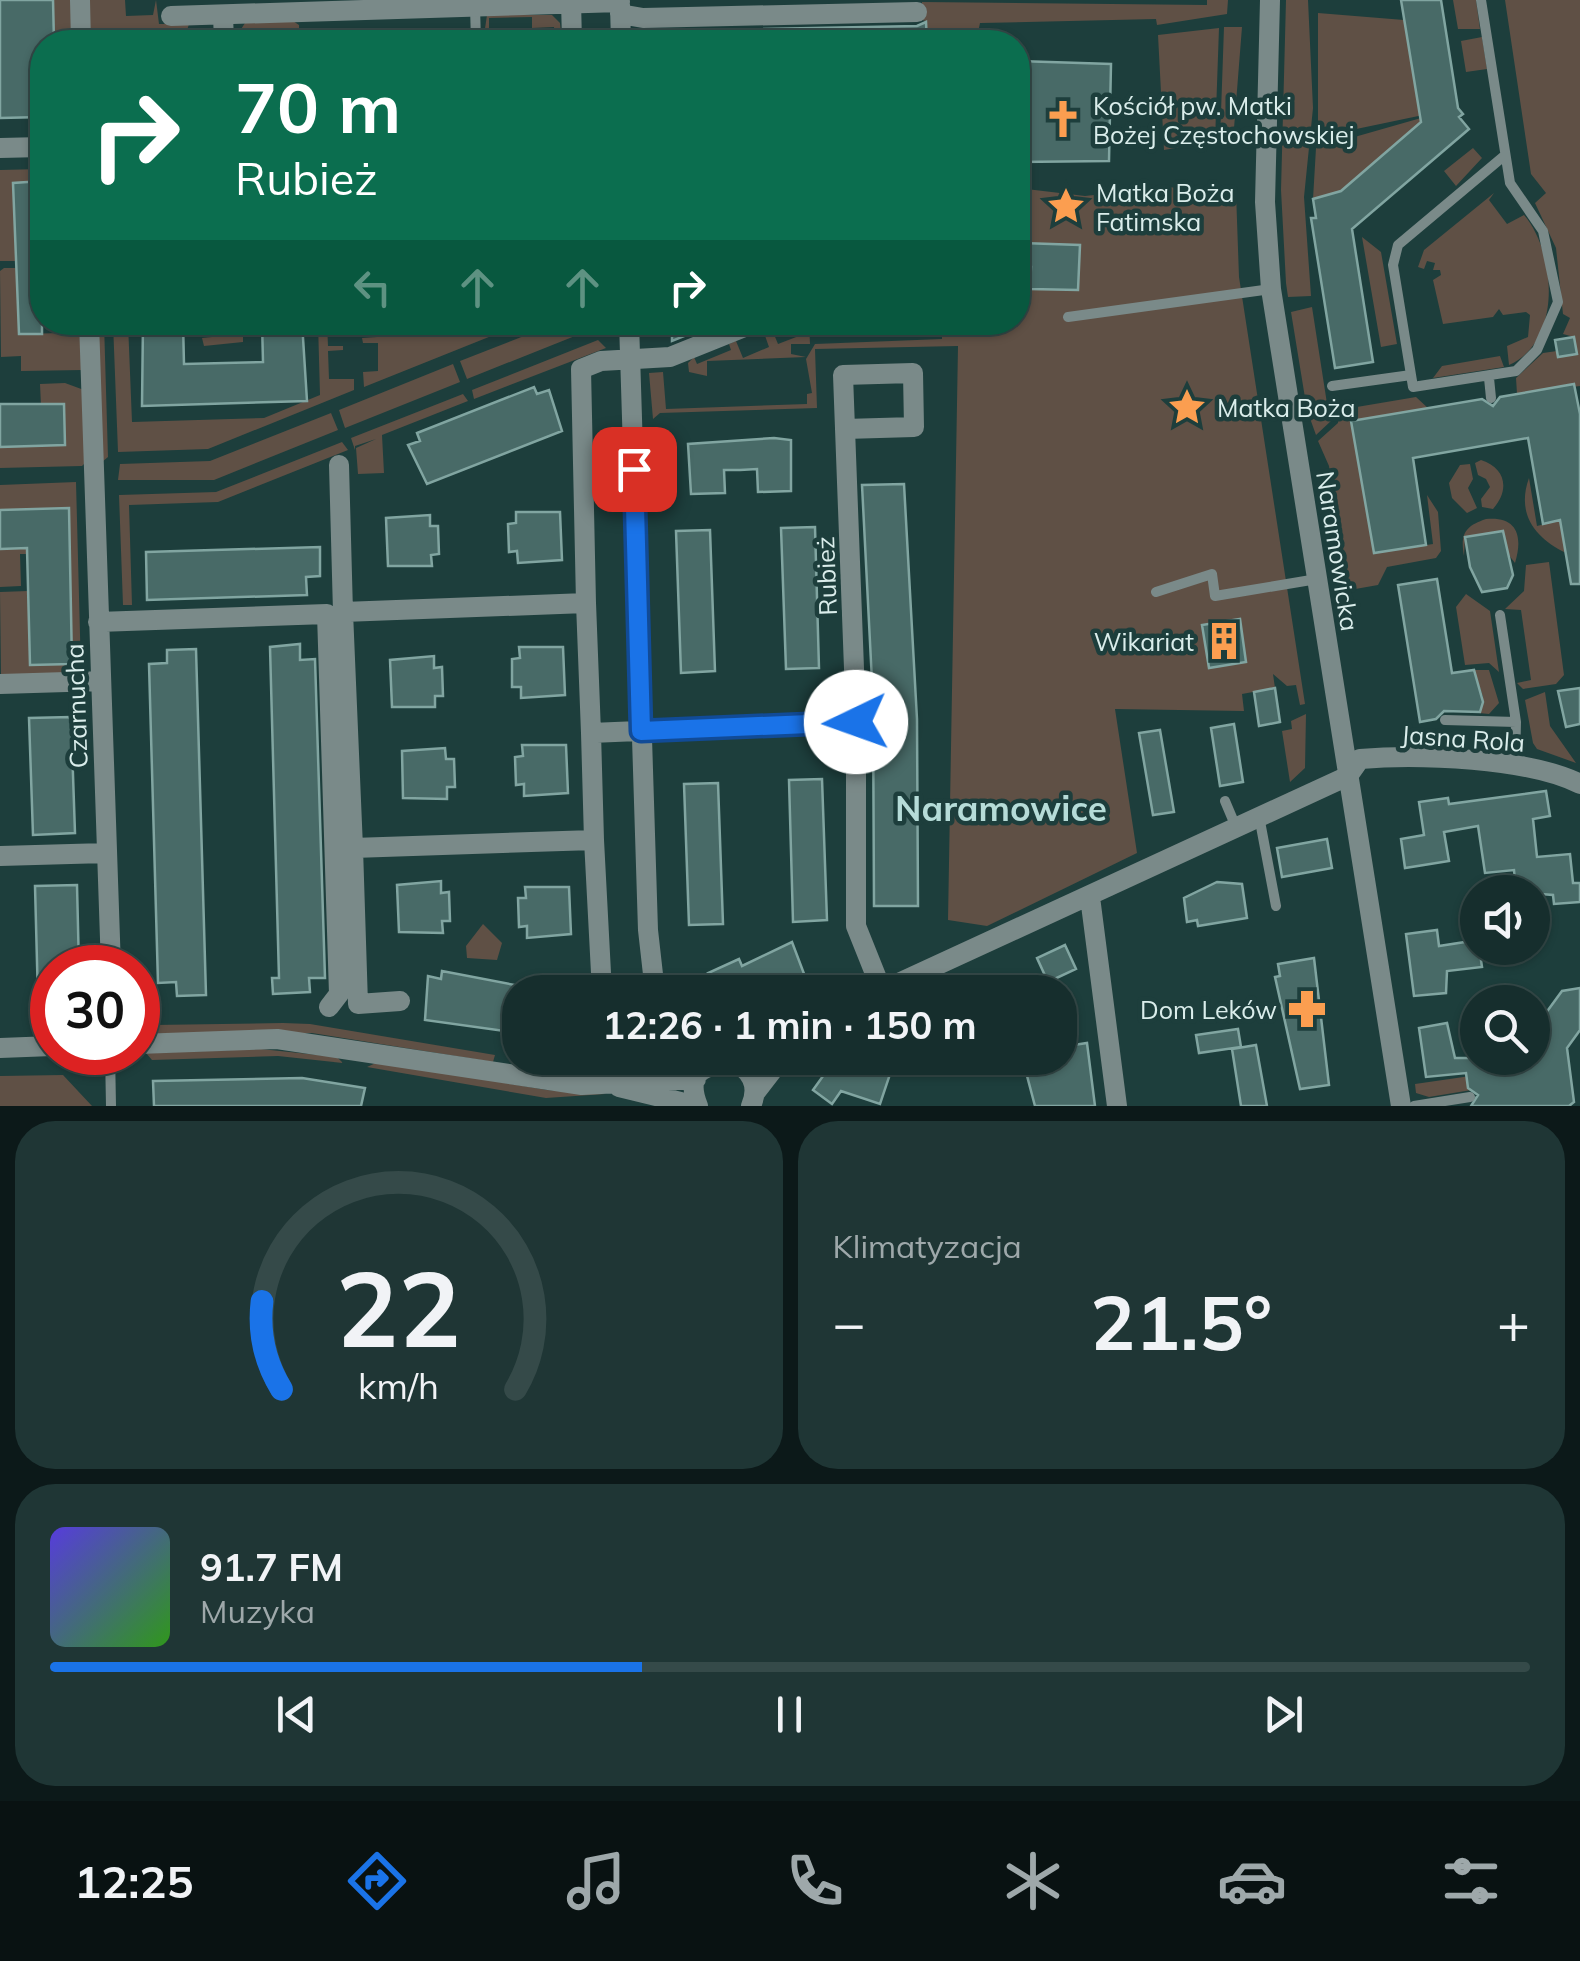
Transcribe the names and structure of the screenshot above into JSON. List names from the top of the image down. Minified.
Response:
{"streets":{"street":["Naramowicka","Rubież","Czarnucha","Jasna Rola"]},"crossings":[["Naramowicka","Rubież"],["Naramowicka","Jasna Rola"],["Rubież","Jasna Rola"]],"districts":["Naramowice"],"places":{"church":["Kościół pw. Matki Bożej Częstochowskiej"],"place":["Matka Boża Fatimska","Matka Boża"],"building":["Wikariat"],"pharmacy":["Dom Leków"]},"page":{"turn":["70 m","Rubież"],"limit":"30","trip":"12:26 · 1 min · 150 m","tile":"Klimatyzacja","heat":["−","21.5°","+"],"song":["91.7 FM","Muzyka"],"tabs":"12:25","gauge":["22","km/h"]}}
